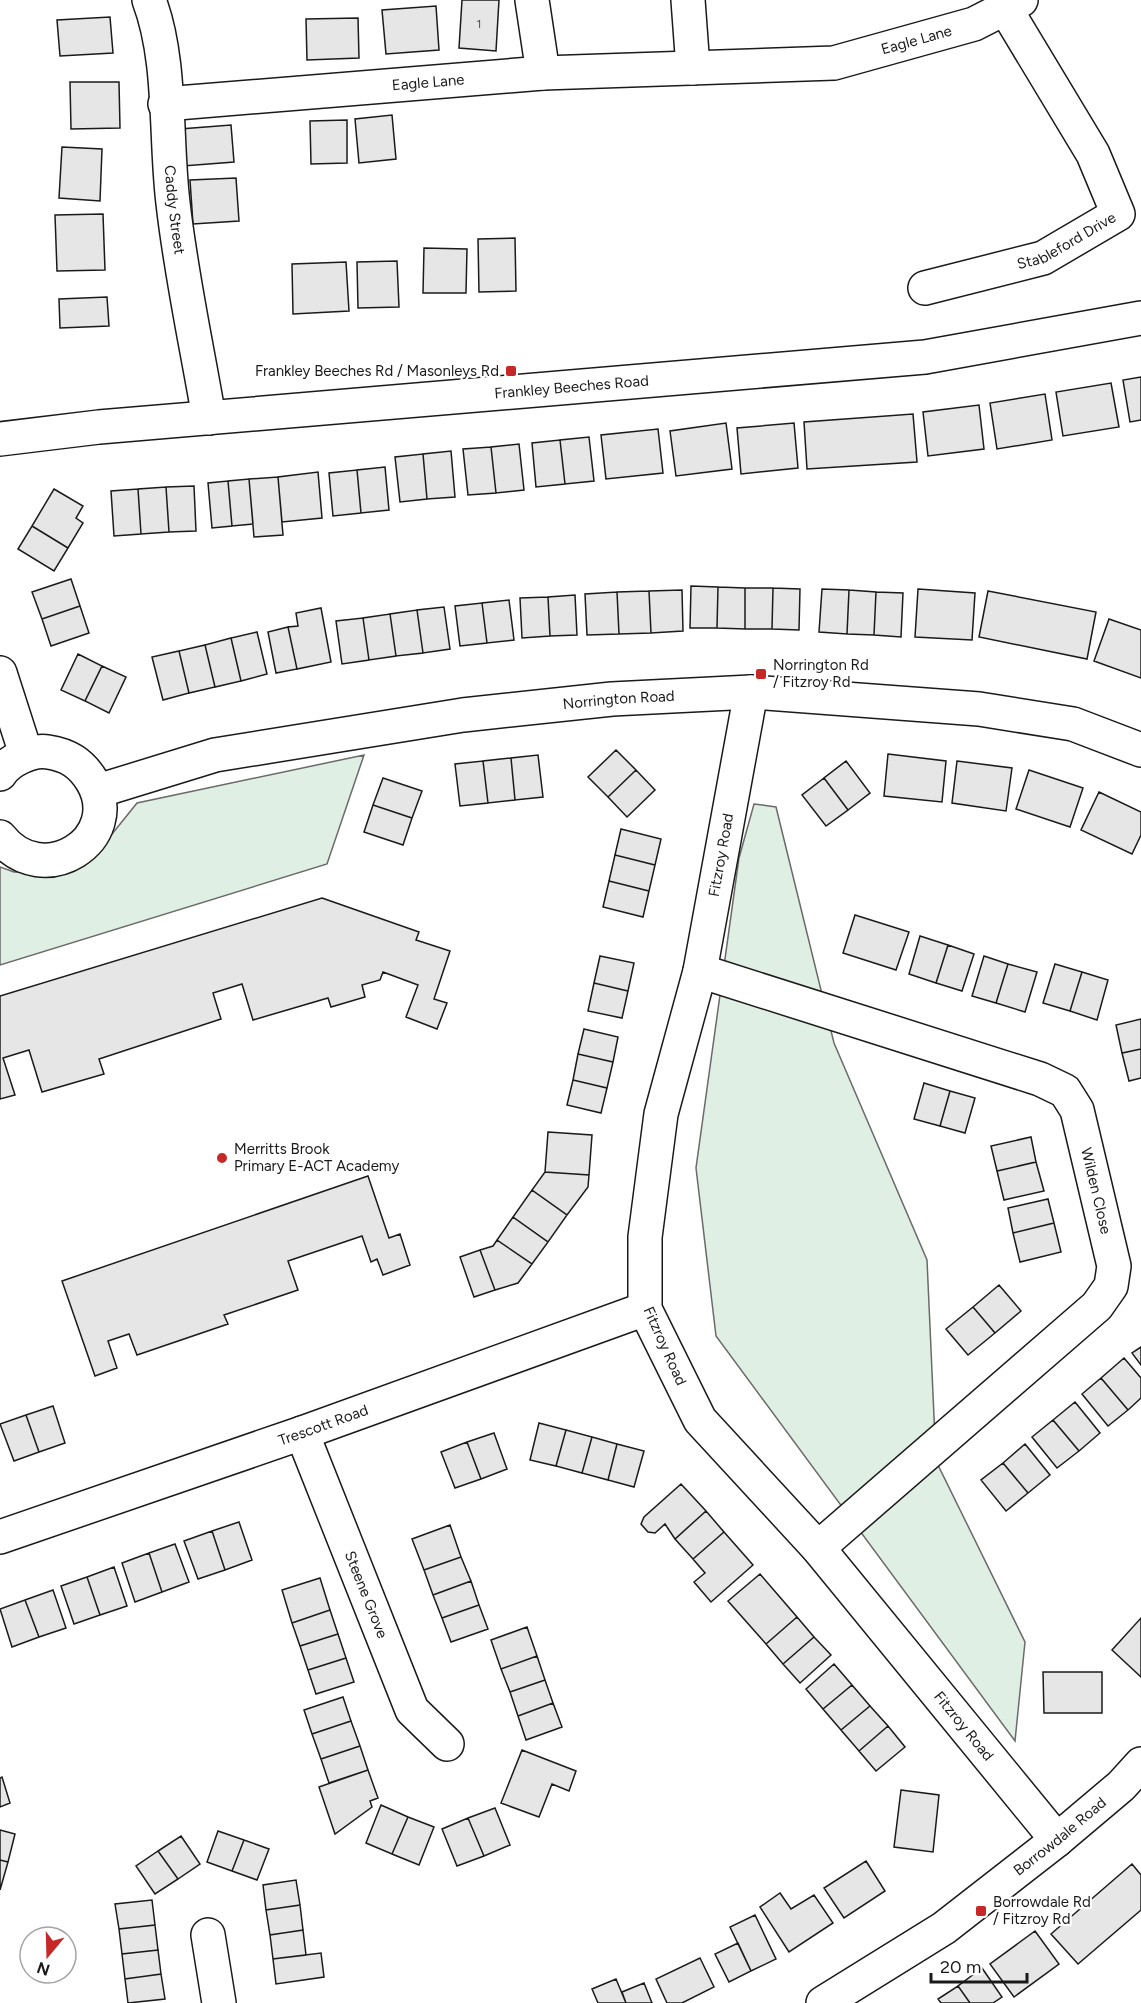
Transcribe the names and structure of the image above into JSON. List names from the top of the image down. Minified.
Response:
{"streets":{"street":["Eagle Lane","Caddy Street","Stableford Drive","Frankley Beeches Road","Norrington Road","Fitzroy Road","Wilden Close","Trescott Road","Steene Grove","Borrowdale Road"]},"crossings":[["Eagle Lane","Caddy Street"],["Eagle Lane","Stableford Drive"],["Caddy Street","Frankley Beeches Road"],["Norrington Road","Fitzroy Road"],["Fitzroy Road","Wilden Close"],["Fitzroy Road","Trescott Road"],["Fitzroy Road","Borrowdale Road"],["Trescott Road","Steene Grove"]],"places":{"transit":["Frankley Beeches Rd / Masonleys Rd","Norrington Rd / Fitzroy Rd","Borrowdale Rd / Fitzroy Rd"],"other":["Merritts Brook Primary E-ACT Academy"]},"house_numbers":["1"],"scale_bar":"20 m","north":"bottom"}
